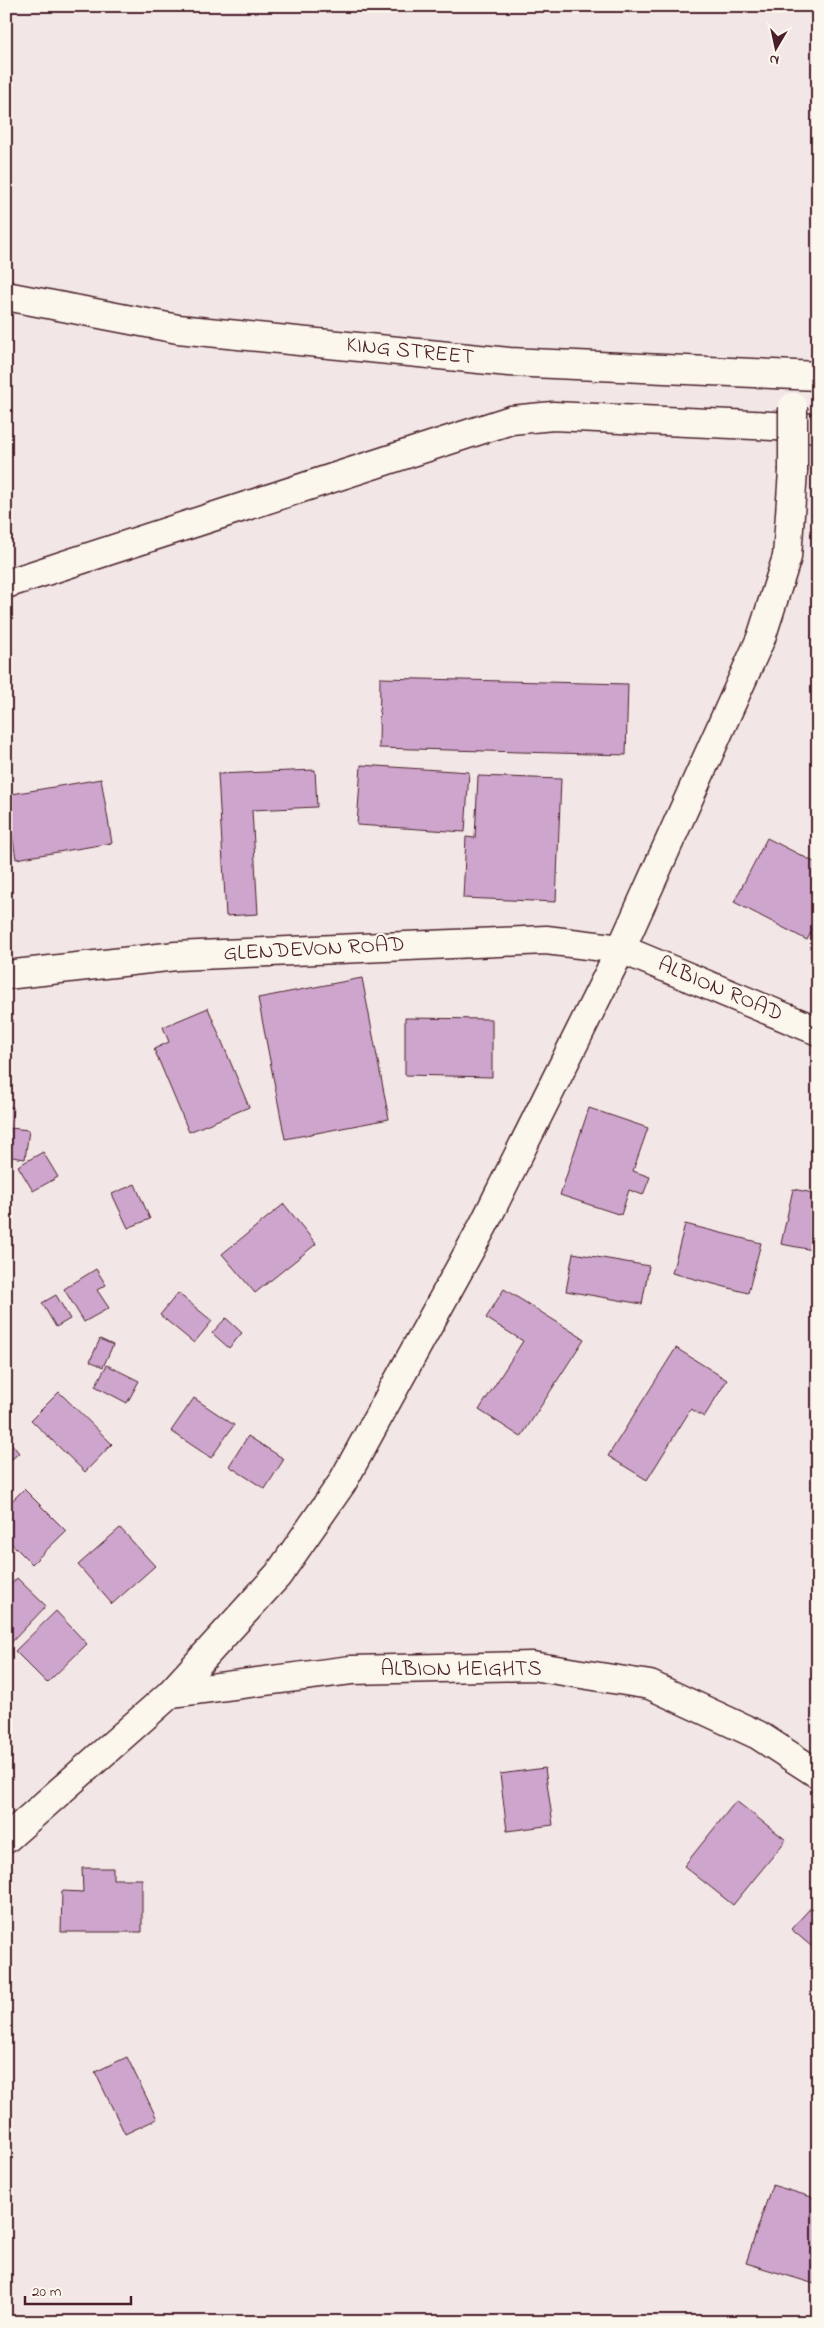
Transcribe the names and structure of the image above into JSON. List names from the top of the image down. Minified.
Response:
{"streets":{"street":["KING STREET","GLENDEVON ROAD","ALBION ROAD","ALBION HEIGHTS"]},"crossings":[["GLENDEVON ROAD","ALBION ROAD"]],"scale_bar":"20 m","north":"bottom"}
